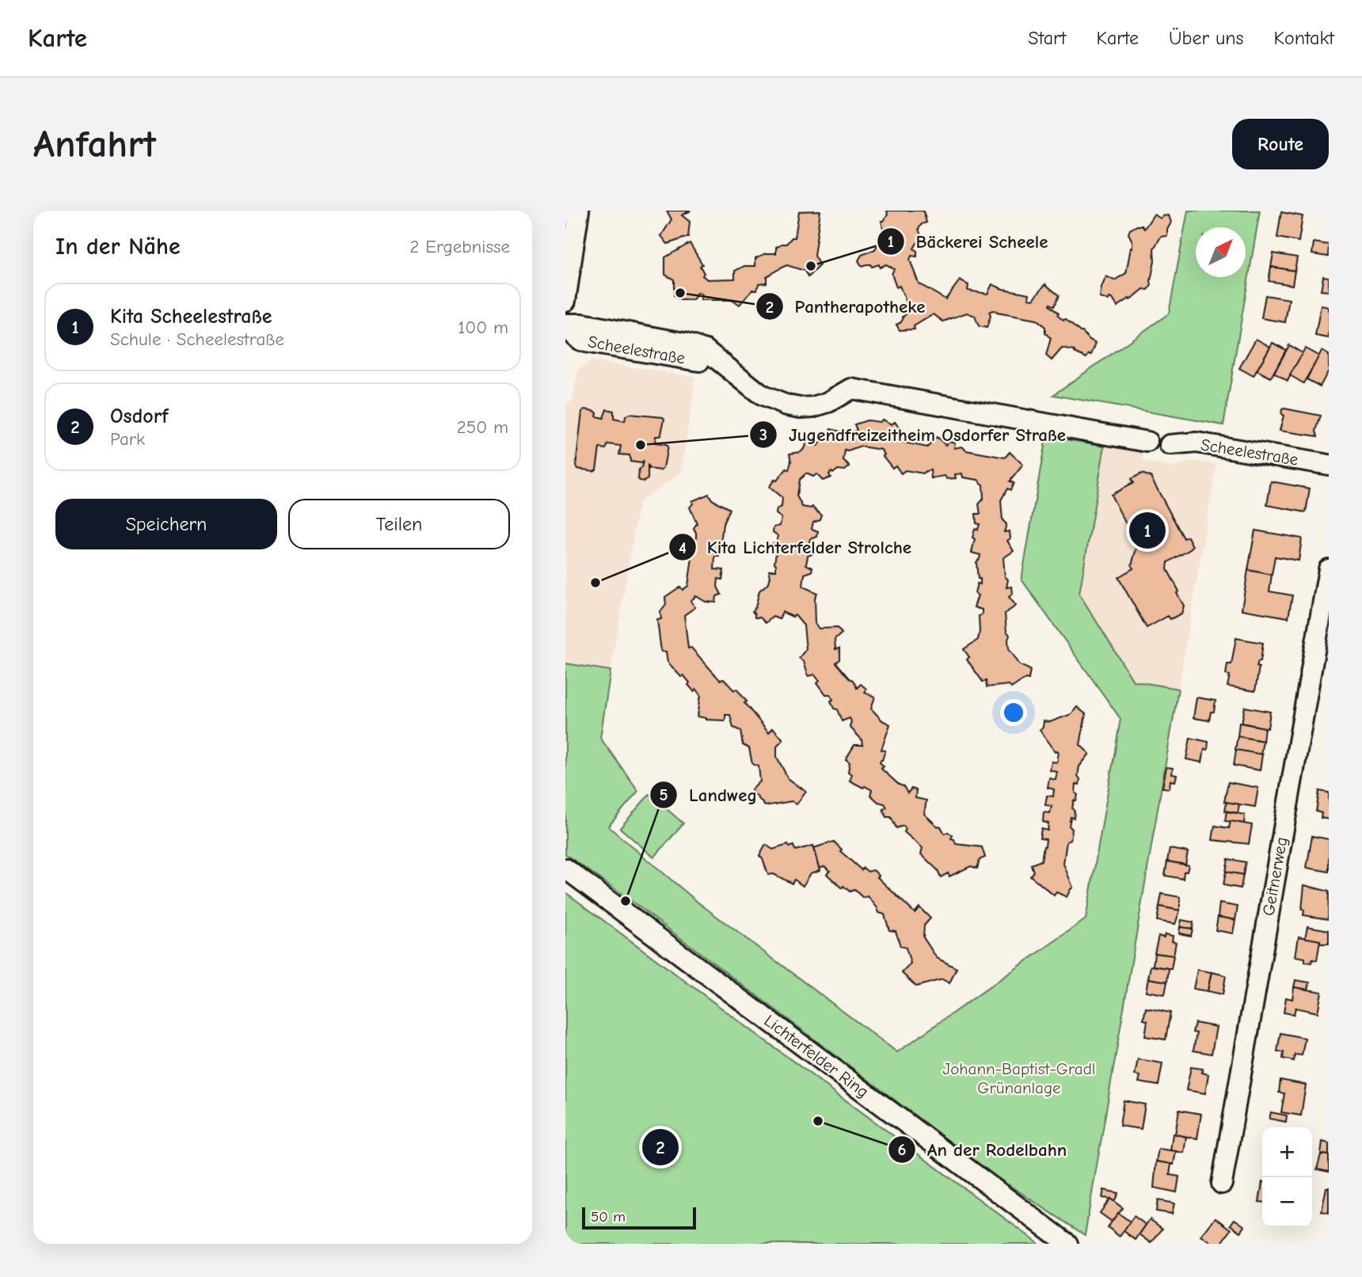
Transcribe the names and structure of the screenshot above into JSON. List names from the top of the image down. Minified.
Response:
{"streets":{"street":["Scheelestraße","Geitnerweg","Lichterfelder Ring"]},"parks":["Johann-Baptist-Gradl Grünanlage"],"places":["Bäckerei Scheele","Pantherapotheke","Jugendfreizeitheim Osdorfer Straße","Kita Lichterfelder Strolche","Landweg","An der Rodelbahn"],"scale_bar":"50 m","north":"top right","page":{"header":"Karte","nav":["Start","Karte","Über uns","Kontakt"],"buttons":["Route",["Speichern","Teilen"]],"title":"Anfahrt","heading":["In der Nähe","2 Ergebnisse"],"list":[{"mark":"1","name":"Kita Scheelestraße","note":"Schule · Scheelestraße","value":"100 m"},{"mark":"2","name":"Osdorf","note":"Park","value":"250 m"}],"pins":["1","2"],"map_buttons":["+","−"],"scale":"50 m"}}
